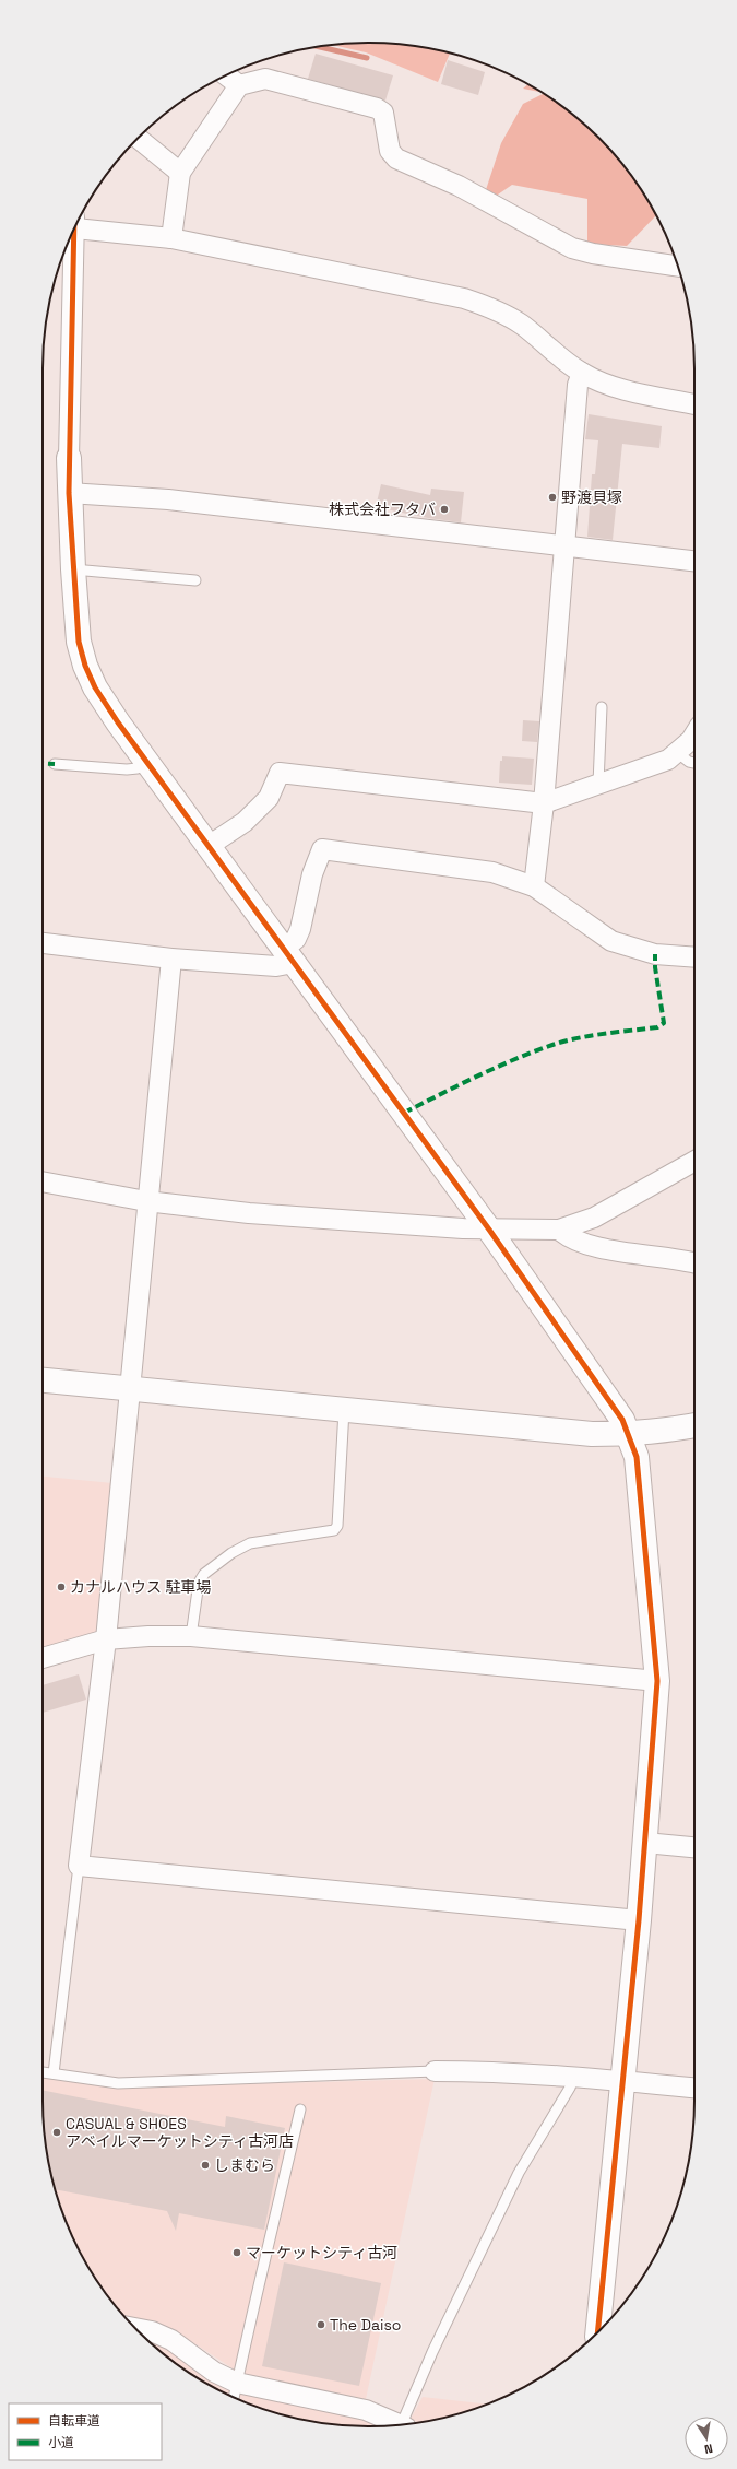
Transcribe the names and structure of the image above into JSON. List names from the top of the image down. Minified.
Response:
{"places":["野渡貝塚","株式会社フタバ","カナルハウス 駐車場","CASUAL & SHOES アベイルマーケットシティ古河店","しまむら","マーケットシティ古河","The Daiso"],"legend":["自転車道","小道"],"north":"bottom"}
